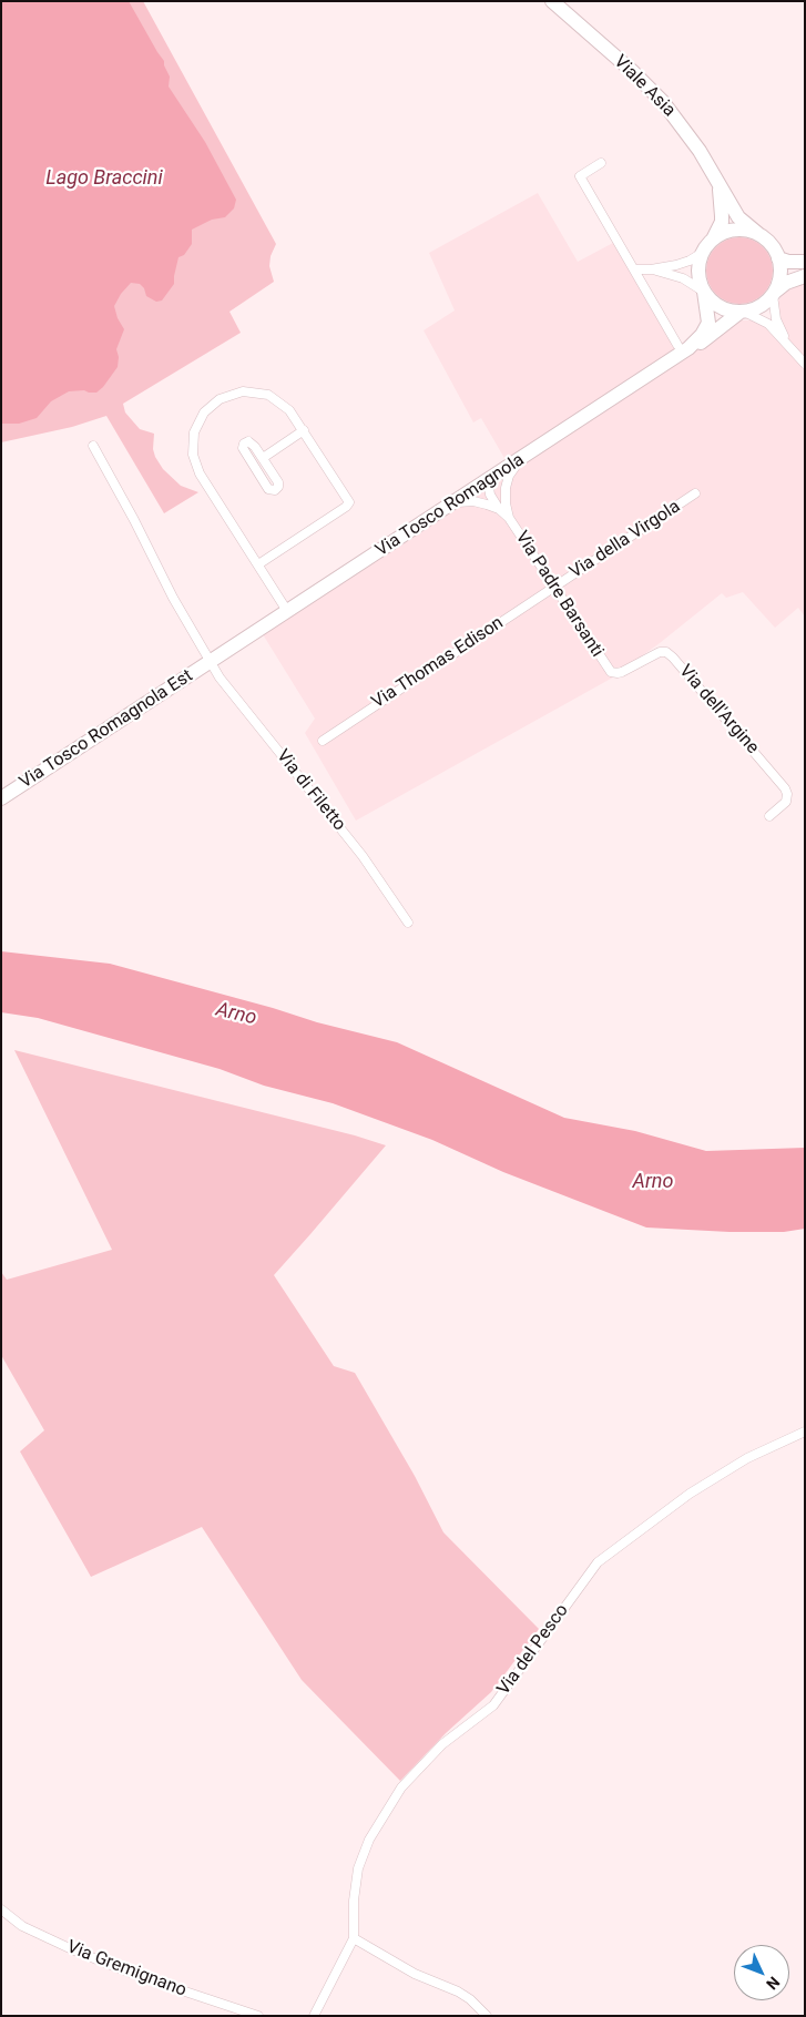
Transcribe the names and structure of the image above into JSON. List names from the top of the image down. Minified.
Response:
{"streets":{"main road":["Viale Asia","Via Tosco Romagnola","Via Tosco Romagnola Est"],"street":["Via della Virgola","Via Padre Barsanti","Via Thomas Edison","Via dell'Argine","Via di Filetto","Via del Pesco","Via Gremignano"]},"crossings":[["Viale Asia","Via Tosco Romagnola"],["Via Tosco Romagnola","Via Padre Barsanti"],["Via Tosco Romagnola","Via Tosco Romagnola Est"],["Via Tosco Romagnola","Via di Filetto"],["Via della Virgola","Via Padre Barsanti"],["Via della Virgola","Via Thomas Edison"],["Via Padre Barsanti","Via Thomas Edison"],["Via Padre Barsanti","Via dell'Argine"],["Via Tosco Romagnola Est","Via di Filetto"]],"water":["Lago Braccini","Arno"],"north":"bottom right"}
